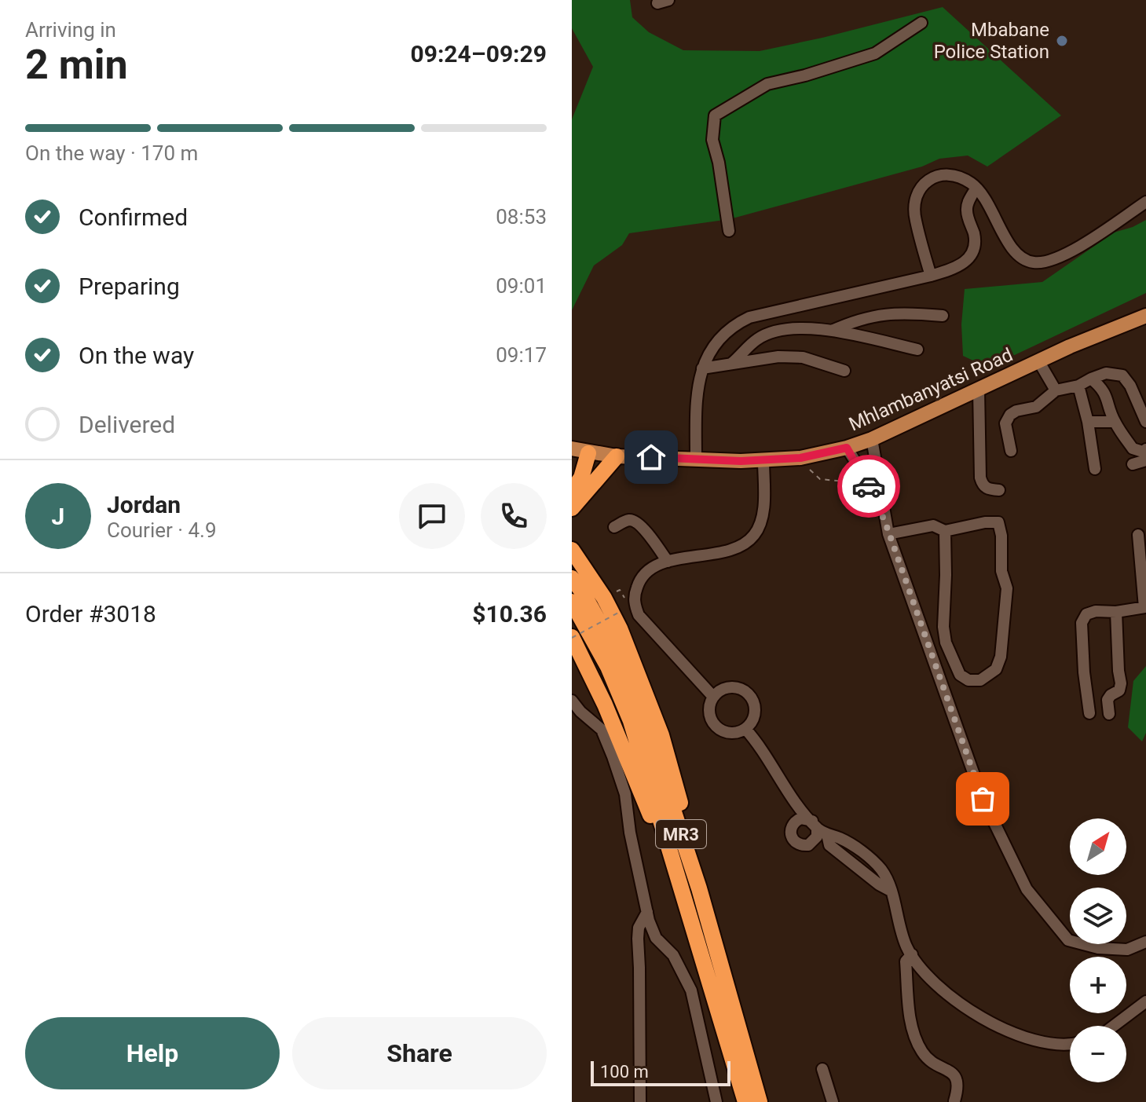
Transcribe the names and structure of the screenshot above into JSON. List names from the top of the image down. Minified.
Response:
{"streets":{"highway":["MR3"],"main road":["Mhlambanyatsi Road"]},"places":["Mbabane Police Station"],"scale_bar":"100 m","north":"top right","page":{"heading":["2 min","Arriving in","09:24–09:29"],"panel":["Jordan","Courier · 4.9","Order #3018","$10.36"],"bar":"On the way · 170 m","list":[["Confirmed","08:53"],["Preparing","09:01"],["On the way","09:17"],"Delivered"],"round":"J","map_buttons":["+","−"],"buttons":["Help","Share"],"scale":"100 m"}}
